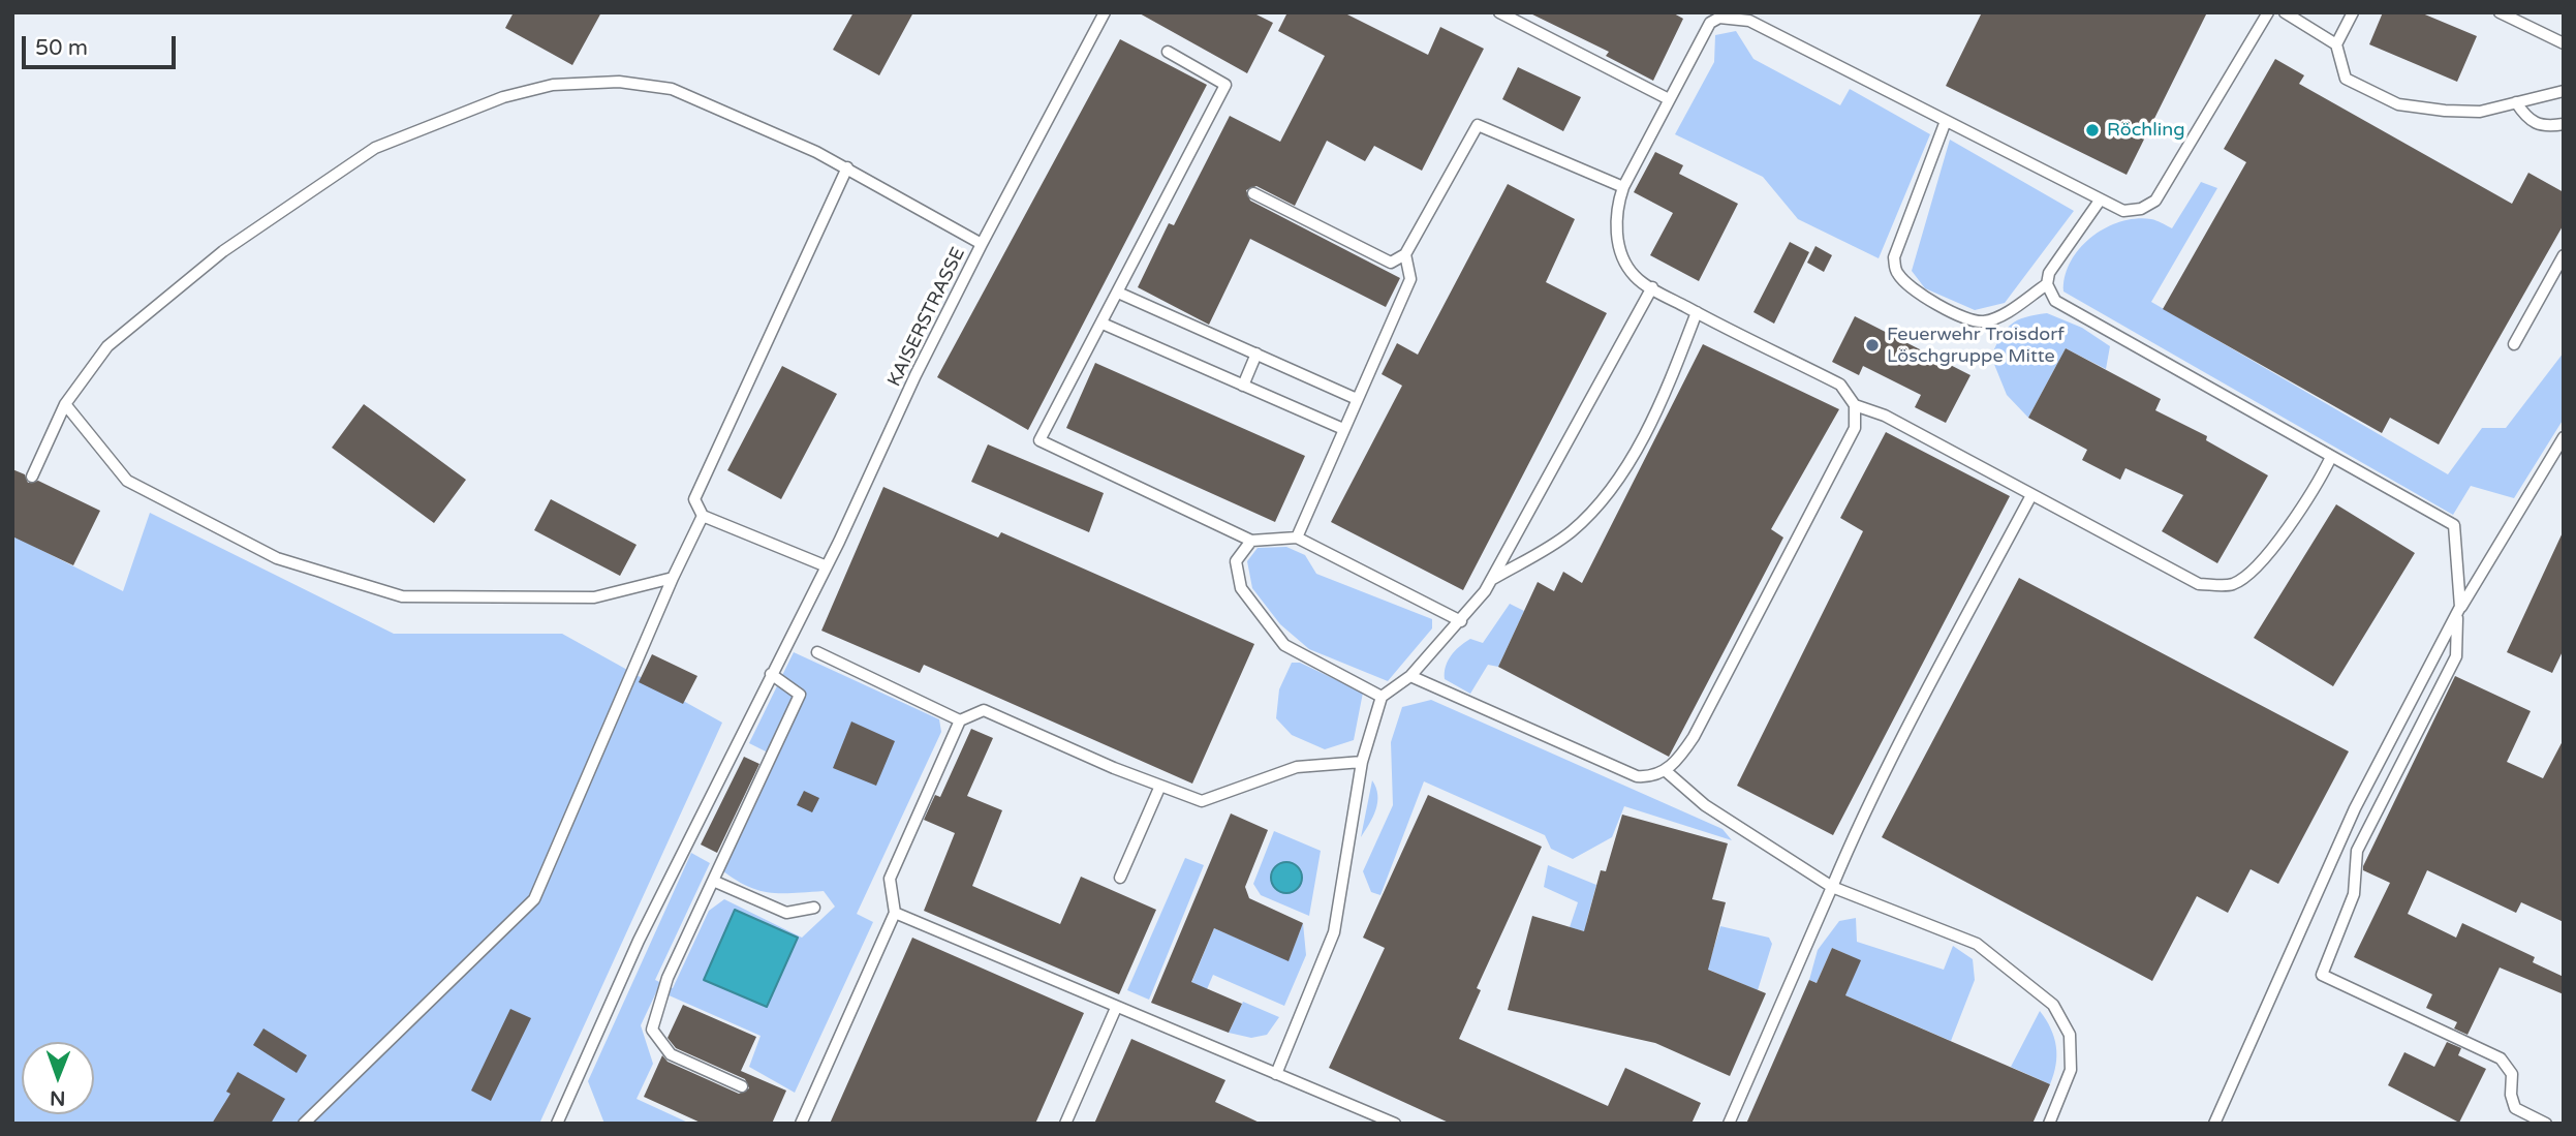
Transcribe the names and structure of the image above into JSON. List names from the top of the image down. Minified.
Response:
{"streets":{"lane":["KAISERSTRASSE"]},"places":["Röchling","Feuerwehr Troisdorf Löschgruppe Mitte"],"scale_bar":"50 m","north":"bottom"}
